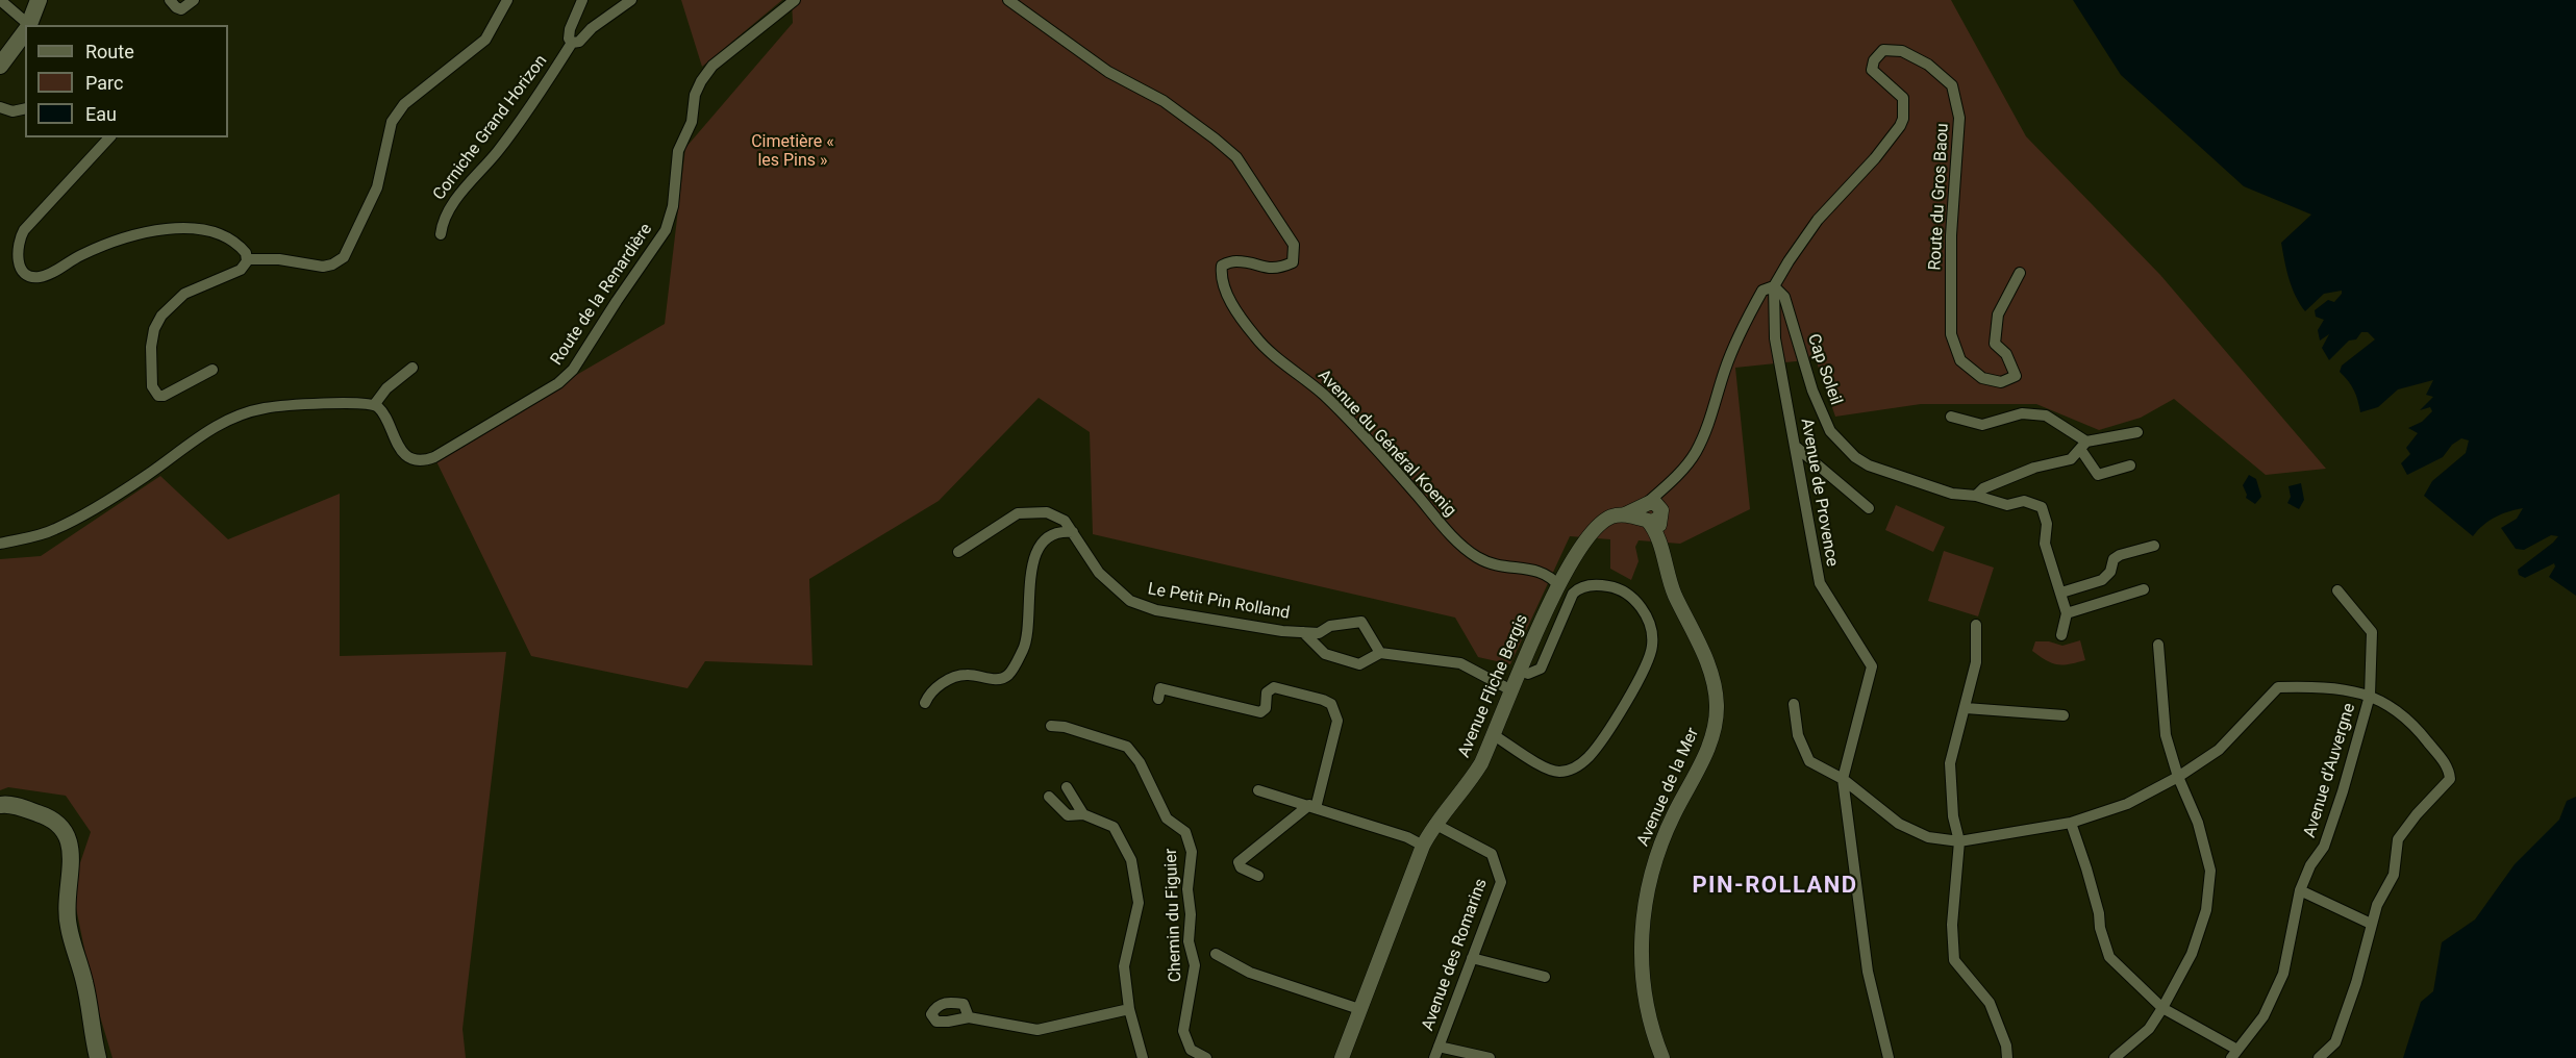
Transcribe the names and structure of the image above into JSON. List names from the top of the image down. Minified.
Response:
{"streets":{"street":["Corniche Grand Horizon","Route du Gros Baou","Route de la Renardière","Cap Soleil","Avenue du Général Koenig","Avenue de Provence","Le Petit Pin Rolland","Avenue Fliche Bergis","Avenue d'Auvergne","Avenue de la Mer","Chemin du Figuier","Avenue des Romarins"]},"crossings":[["Route du Gros Baou","Cap Soleil"],["Route du Gros Baou","Avenue de Provence"],["Cap Soleil","Avenue de Provence"],["Avenue du Général Koenig","Avenue Fliche Bergis"],["Le Petit Pin Rolland","Avenue Fliche Bergis"],["Avenue Fliche Bergis","Avenue de la Mer"],["Avenue Fliche Bergis","Avenue des Romarins"]],"districts":["PIN-ROLLAND"],"parks":["Cimetière « les Pins »"],"legend":["Route","Parc","Eau"]}
